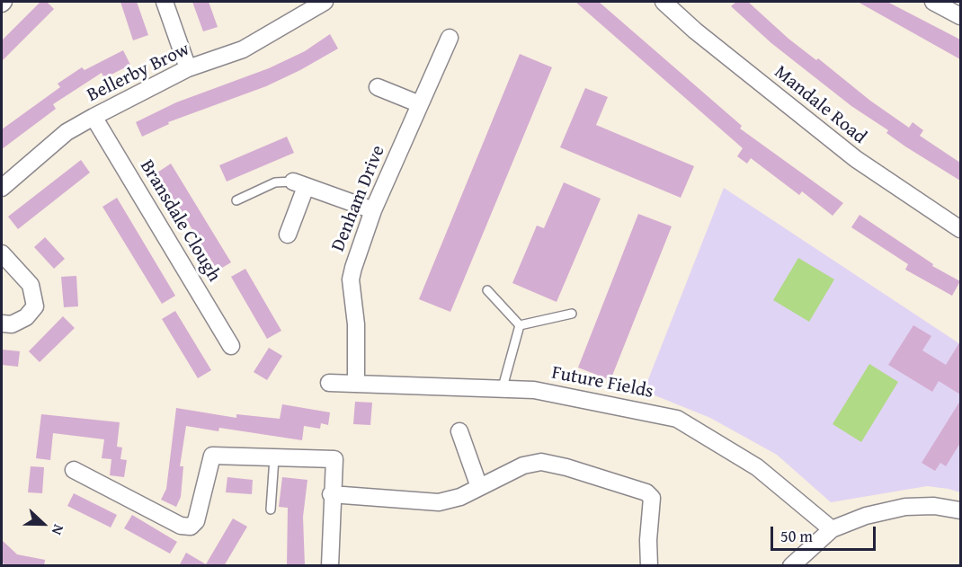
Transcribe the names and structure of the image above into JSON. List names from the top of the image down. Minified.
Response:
{"streets":{"street":["Bellerby Brow","Mandale Road","Denham Drive","Bransdale Clough","Future Fields"]},"crossings":[["Bellerby Brow","Bransdale Clough"],["Denham Drive","Future Fields"]],"scale_bar":"50 m","north":"right"}
